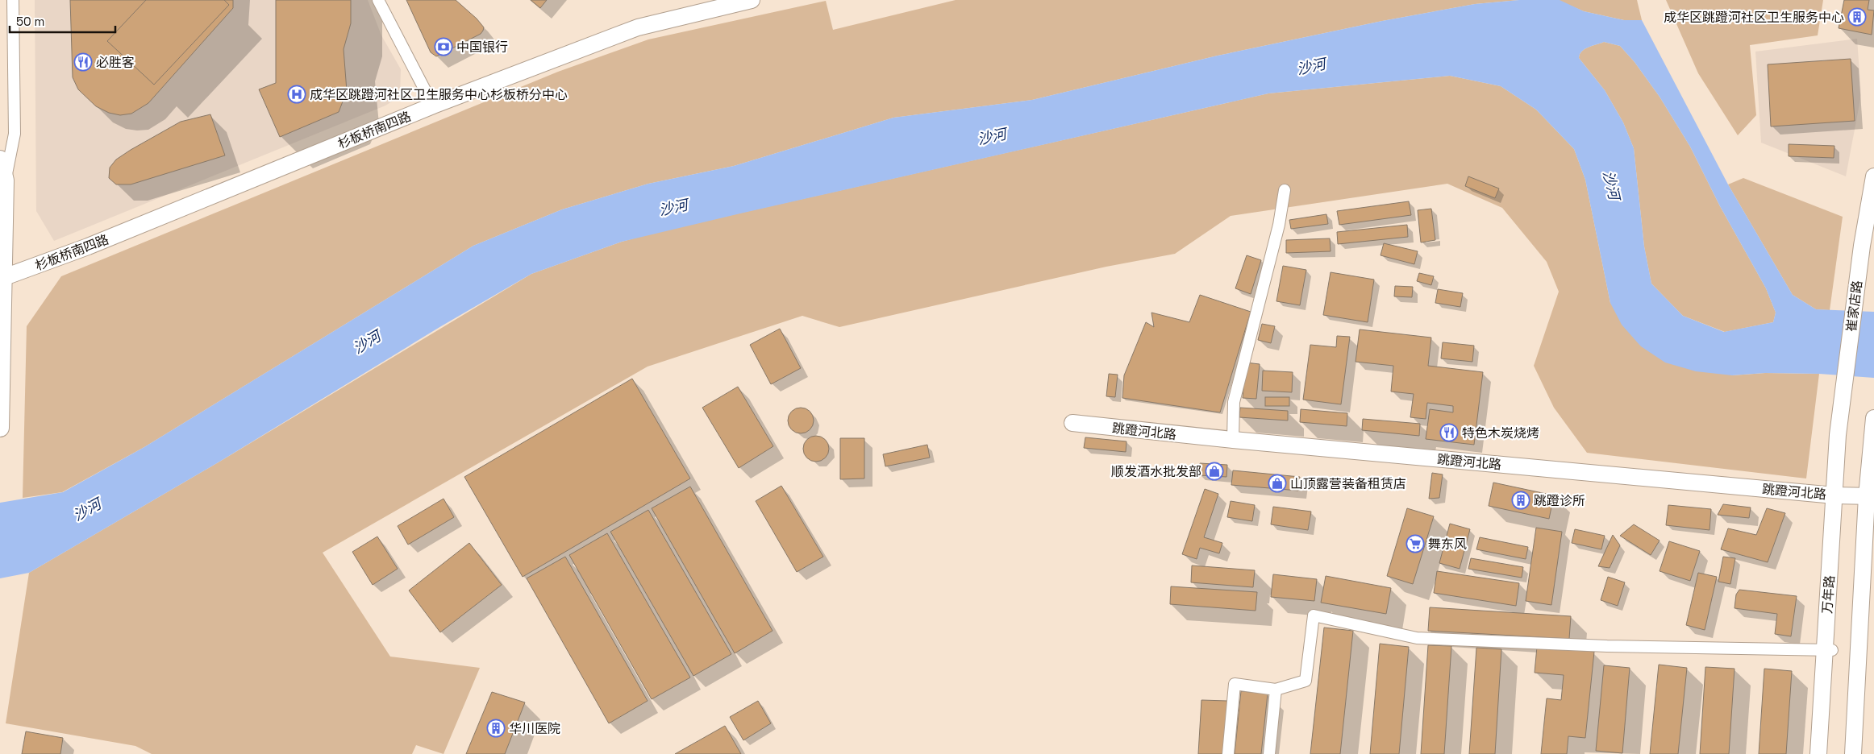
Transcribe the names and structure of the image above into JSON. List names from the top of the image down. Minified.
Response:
{"streets":{"street":["杉板桥南四路","崔家店路","跳蹬河北路","万年路"]},"crossings":[["崔家店路","万年路"],["跳蹬河北路","万年路"]],"water":["沙河"],"places":{"building":["成华区跳蹬河社区卫生服务中心","跳蹬诊所","华川医院"],"bank":["中国银行"],"restaurant":["必胜客","特色木炭烧烤"],"hospital":["成华区跳蹬河社区卫生服务中心杉板桥分中心"],"shop":["顺发酒水批发部","山顶露营装备租赁店"],"supermarket":["舞东风"]},"scale_bar":"50 m"}
